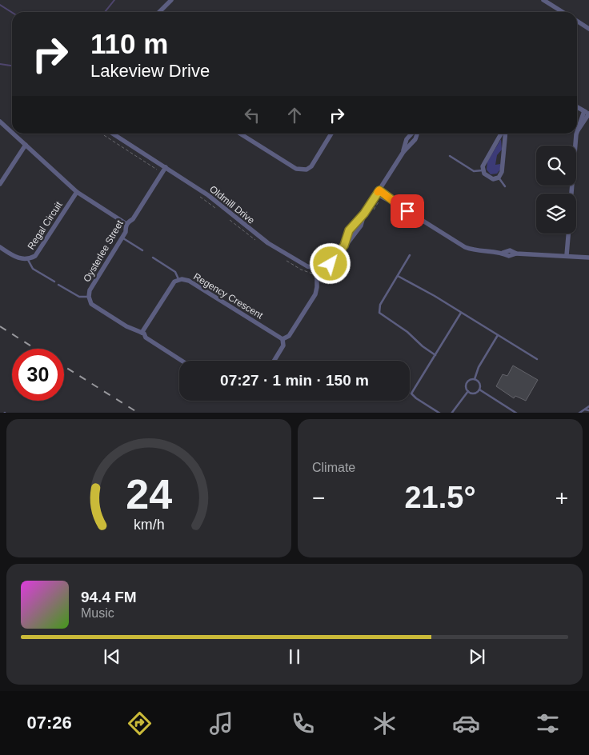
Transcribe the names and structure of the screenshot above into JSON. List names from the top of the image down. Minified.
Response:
{"streets":{"street":["Oldmill Drive","Regal Circuit","Oysterlee Street","Regency Crescent"]},"crossings":[["Oldmill Drive","Oysterlee Street"],["Oysterlee Street","Regency Crescent"]],"page":{"turn":["110 m","Lakeview Drive"],"limit":"30","trip":"07:27 · 1 min · 150 m","tile":"Climate","heat":["−","21.5°","+"],"song":["94.4 FM","Music"],"tabs":"07:26","gauge":["24","km/h"]}}
